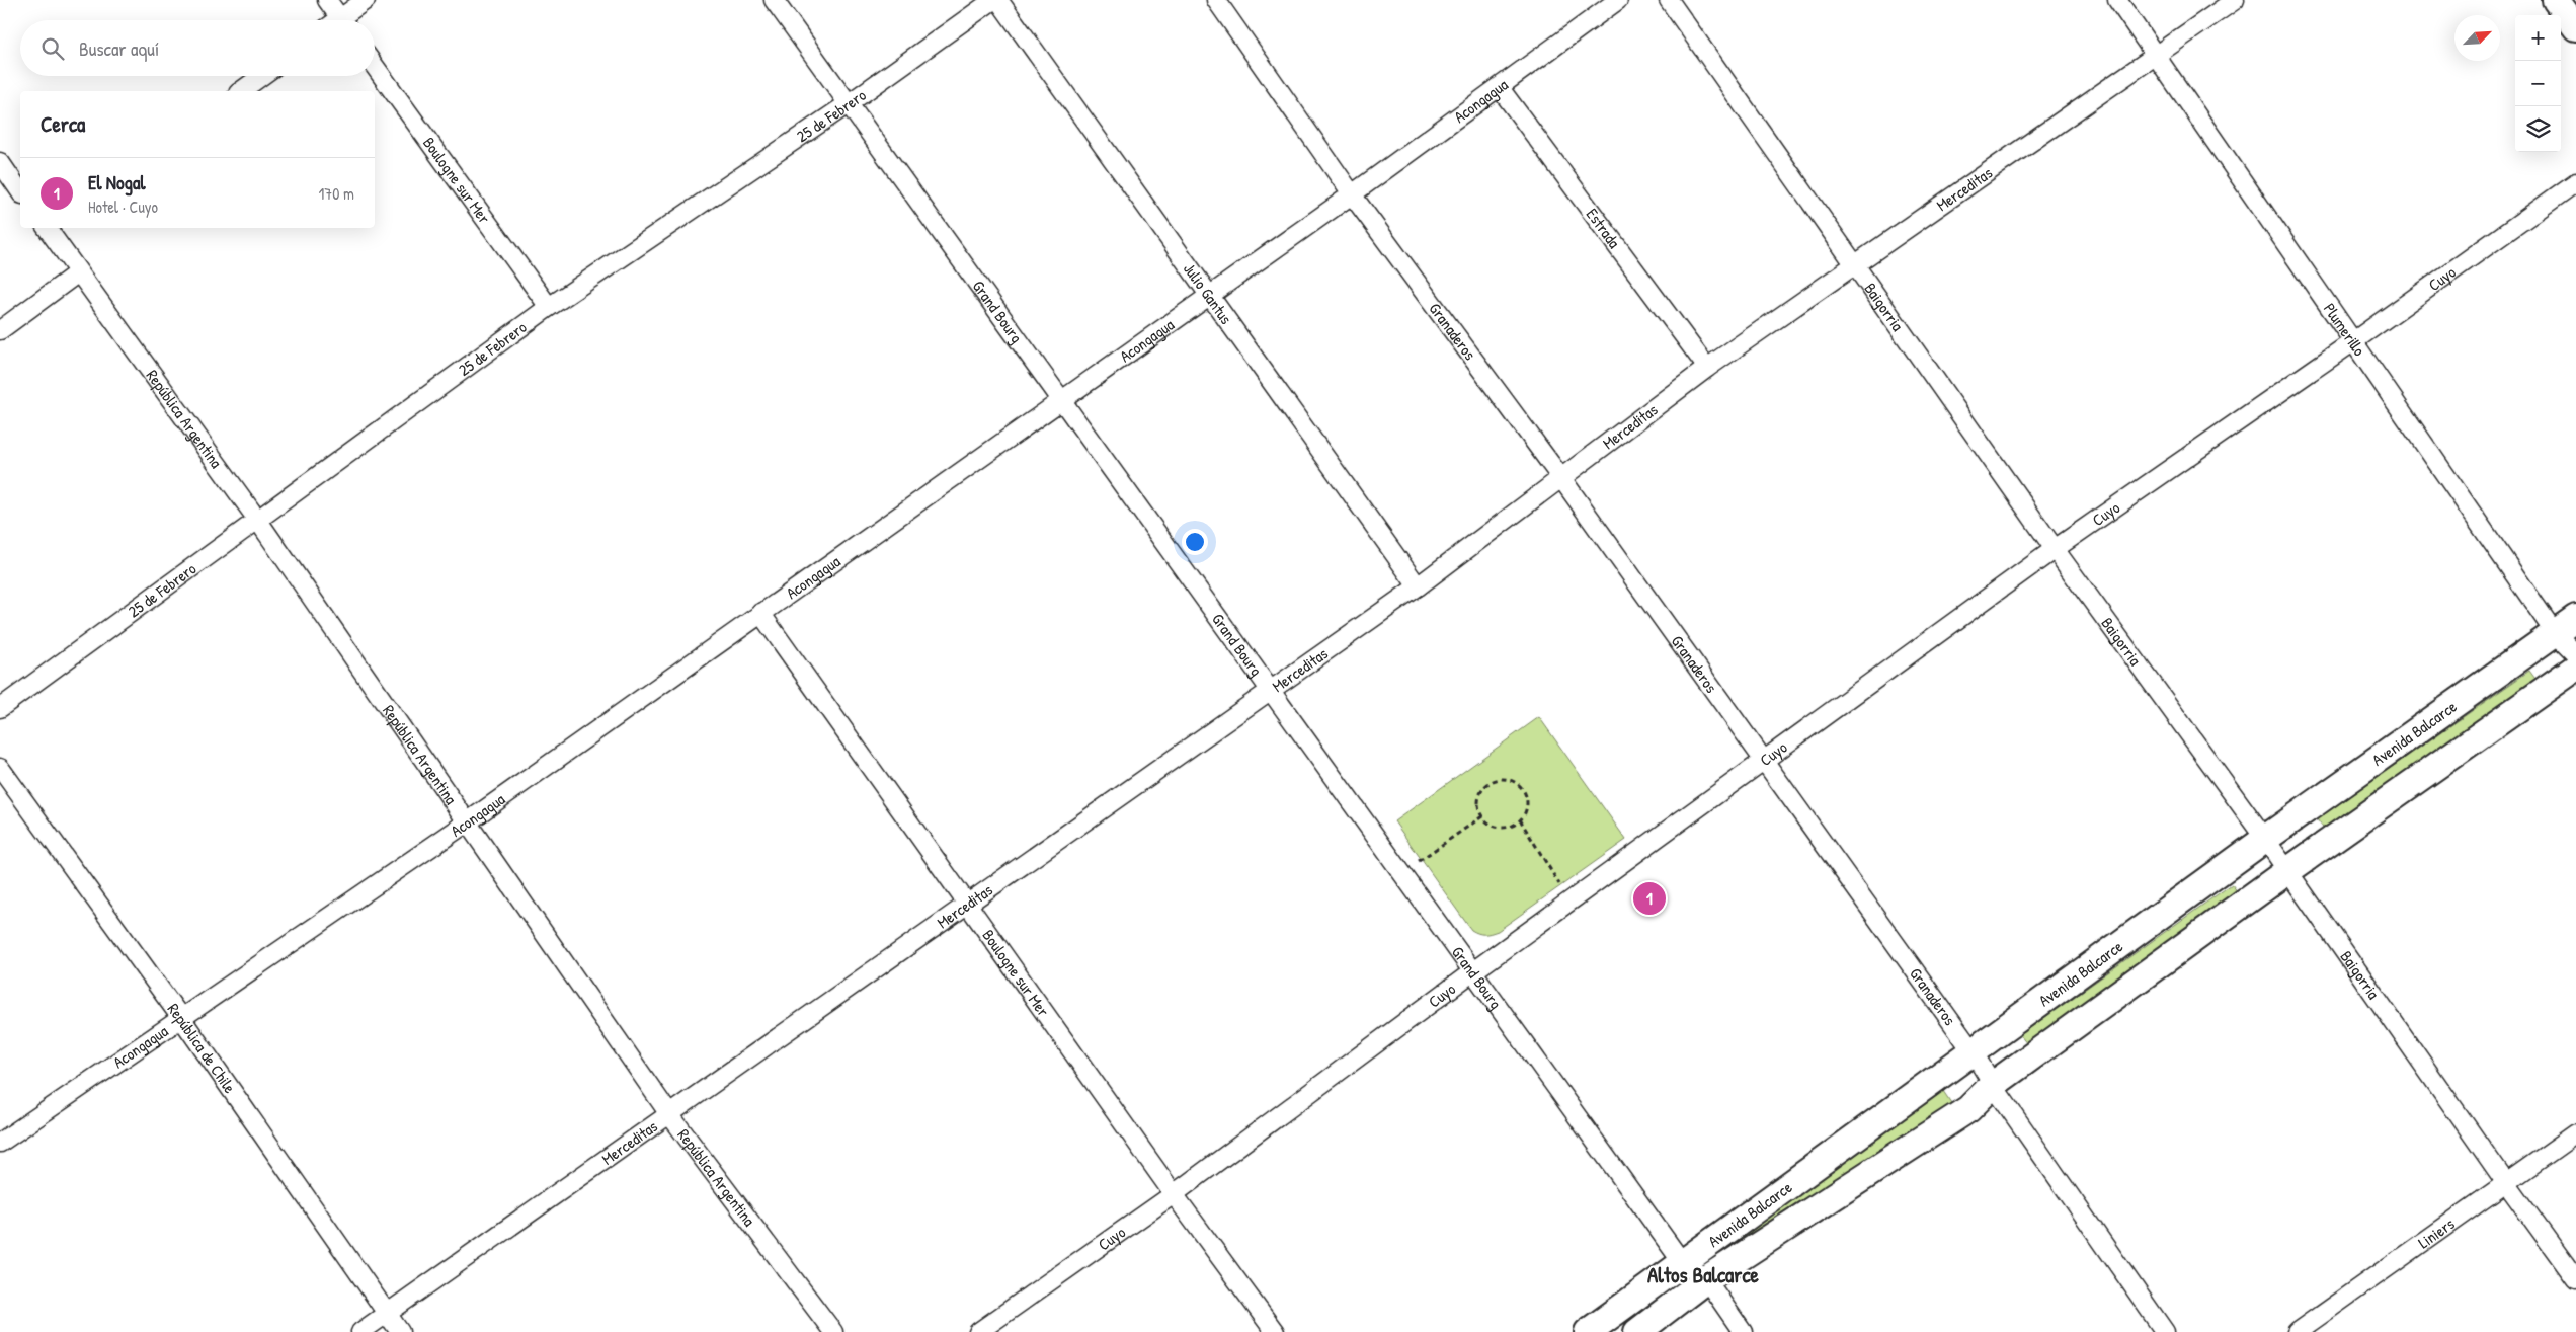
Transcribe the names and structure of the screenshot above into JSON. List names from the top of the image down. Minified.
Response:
{"streets":{"main road":["Avenida Balcarce"],"street":["Acongagua","25 de Febrero","Boulogne sur Mer","Merceditas","Estrada","Cuyo","Julio Gantus","Baigorria","Grand Bourg","Plumerillo","Granaderos","República Argentina","República de Chile","Liniers"]},"crossings":[["Acongagua","Boulogne sur Mer"],["Acongagua","Estrada"],["Acongagua","Julio Gantus"],["Acongagua","Grand Bourg"],["Acongagua","Granaderos"],["Acongagua","República Argentina"],["Acongagua","República de Chile"],["25 de Febrero","Boulogne sur Mer"],["25 de Febrero","Grand Bourg"],["25 de Febrero","República Argentina"],["Boulogne sur Mer","Merceditas"],["Boulogne sur Mer","Cuyo"],["Merceditas","Estrada"],["Merceditas","Julio Gantus"],["Merceditas","Baigorria"],["Merceditas","Grand Bourg"],["Merceditas","Plumerillo"],["Merceditas","Granaderos"],["Merceditas","República Argentina"],["Merceditas","República de Chile"],["Cuyo","Baigorria"],["Cuyo","Grand Bourg"],["Cuyo","Plumerillo"],["Cuyo","Granaderos"],["Baigorria","Avenida Balcarce"],["Baigorria","Liniers"],["Grand Bourg","Avenida Balcarce"],["Plumerillo","Avenida Balcarce"],["Granaderos","Avenida Balcarce"]],"districts":["Altos Balcarce"],"north":"top right","page":{"map_buttons":["+","−"],"search":"Buscar aquí","heading":"Cerca","list":[{"mark":"1","name":"El Nogal","note":"Hotel · Cuyo","value":"170 m"}],"pins":"1"}}
